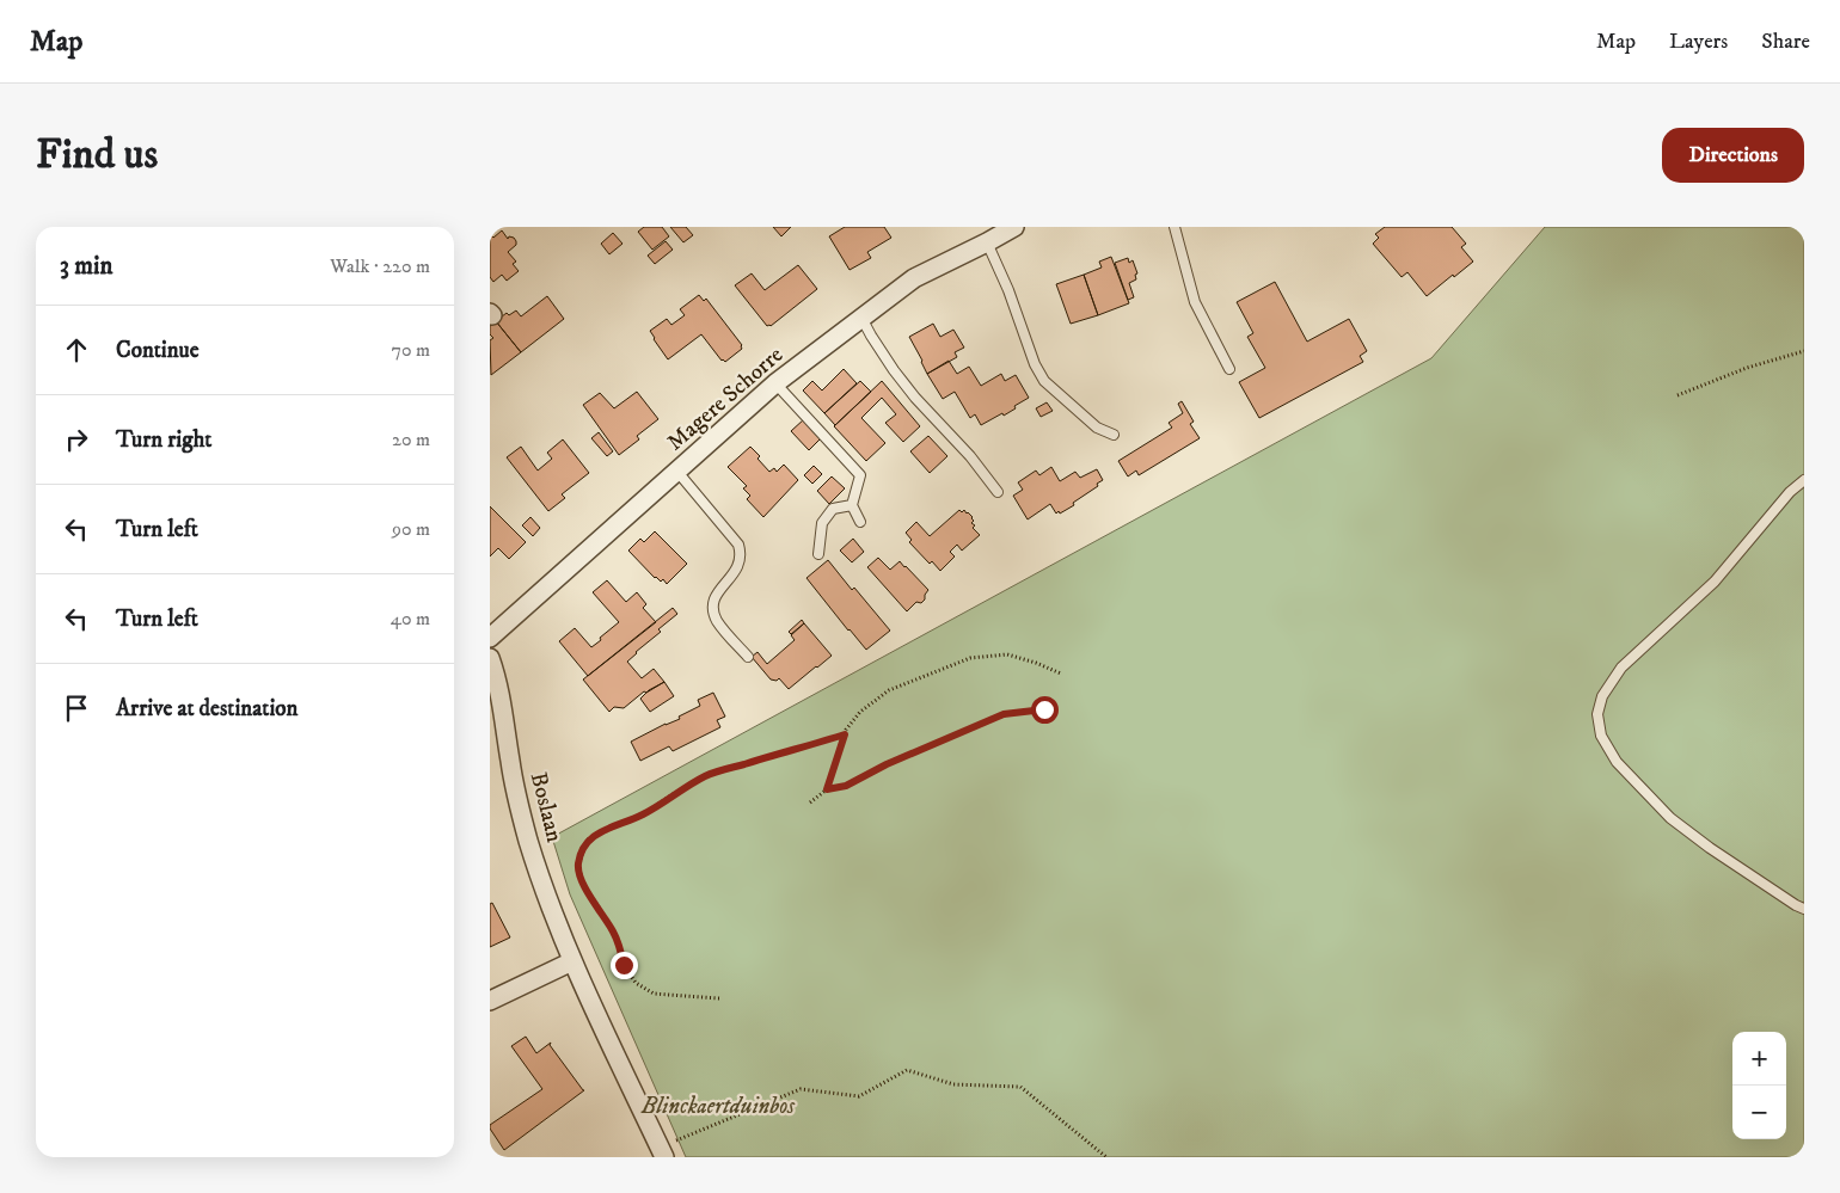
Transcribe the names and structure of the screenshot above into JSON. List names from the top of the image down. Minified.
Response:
{"streets":{"street":["Magere Schorre","Boslaan"]},"parks":["Blinckaertduinbos"],"page":{"header":"Map","nav":["Map","Layers","Share"],"buttons":"Directions","title":"Find us","heading":["3 min","Walk · 220 m"],"list":[["Continue","70 m"],["Turn right","20 m"],["Turn left","90 m"],["Turn left","40 m"],"Arrive at destination"],"map_buttons":["+","−"]}}
